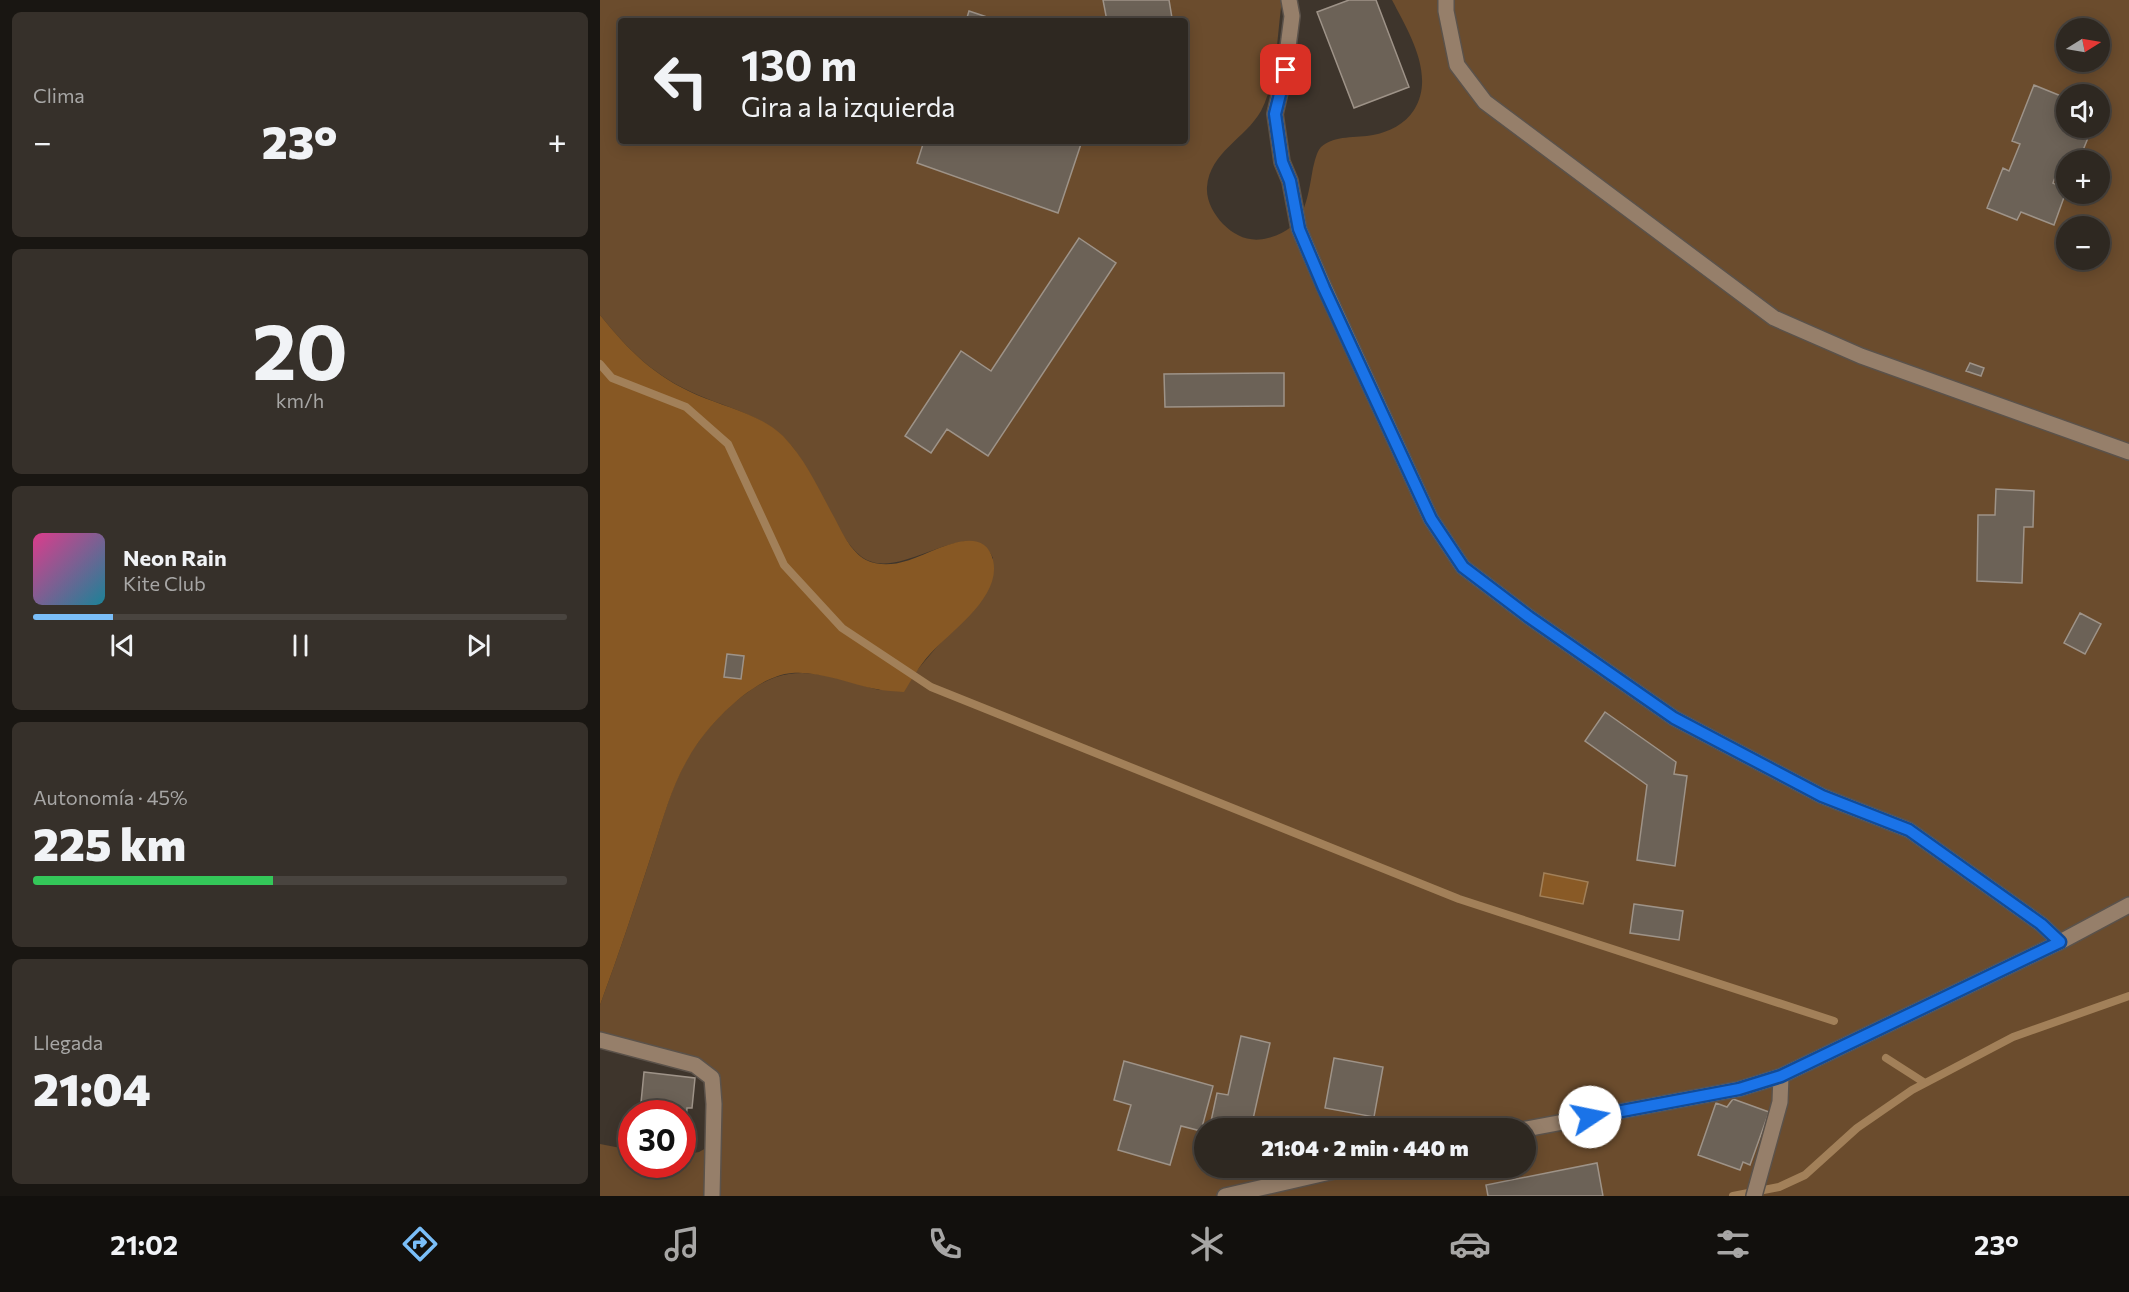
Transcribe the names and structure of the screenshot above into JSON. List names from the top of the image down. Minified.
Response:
{"north":"right","page":{"tile":["Clima",["20","km/h"],["Autonomía · 45%","225 km"],["Llegada","21:04"]],"map_buttons":["+","−"],"turn":["130 m","Gira a la izquierda"],"heat":["−","23°","+"],"song":["Neon Rain","Kite Club"],"limit":"30","trip":"21:04 · 2 min · 440 m","tabs":["21:02","23°"]}}
